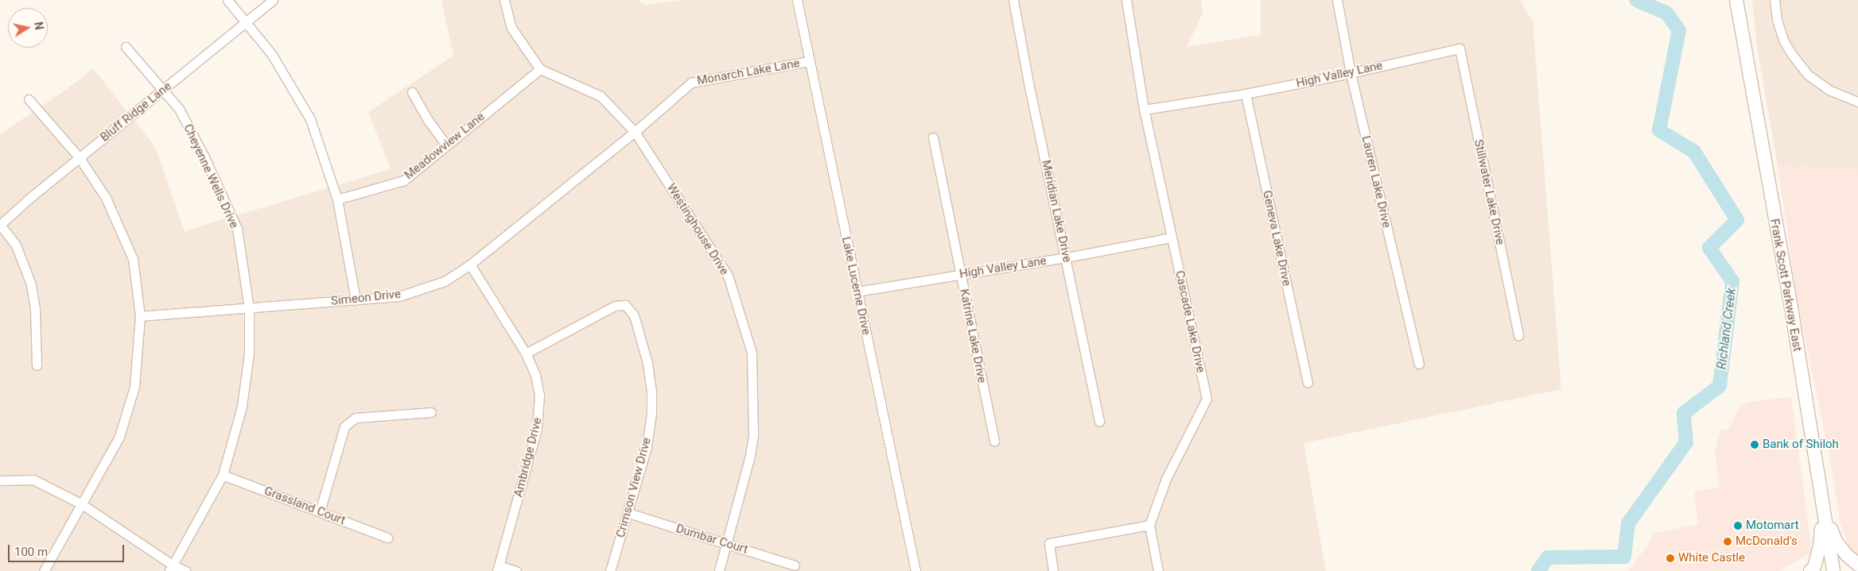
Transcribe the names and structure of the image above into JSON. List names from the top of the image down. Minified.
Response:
{"streets":{"main road":["Frank Scott Parkway East"],"street":["Monarch Lake Lane","High Valley Lane","Bluff Ridge Lane","Meadowview Lane","Cheyenne Wells Drive","Lauren Lake Drive","Stillwater Lake Drive","Meridian Lake Drive","Westinghouse Drive","Geneva Lake Drive","Lake Lucerne Drive","Simeon Drive","Cascade Lake Drive","Katrine Lake Drive","Ambridge Drive","Crimson View Drive","Grassland Court","Dumbar Court"]},"crossings":[["Monarch Lake Lane","Westinghouse Drive"],["Monarch Lake Lane","Lake Lucerne Drive"],["Monarch Lake Lane","Simeon Drive"],["High Valley Lane","Lauren Lake Drive"],["High Valley Lane","Stillwater Lake Drive"],["High Valley Lane","Meridian Lake Drive"],["High Valley Lane","Geneva Lake Drive"],["High Valley Lane","Lake Lucerne Drive"],["High Valley Lane","Cascade Lake Drive"],["High Valley Lane","Katrine Lake Drive"],["Bluff Ridge Lane","Cheyenne Wells Drive"],["Meadowview Lane","Westinghouse Drive"],["Cheyenne Wells Drive","Simeon Drive"],["Cheyenne Wells Drive","Grassland Court"],["Westinghouse Drive","Simeon Drive"],["Westinghouse Drive","Dumbar Court"],["Simeon Drive","Ambridge Drive"],["Ambridge Drive","Crimson View Drive"],["Crimson View Drive","Dumbar Court"]],"water":["Richland Creek"],"places":["Bank of Shiloh","Motomart","McDonald's","White Castle"],"scale_bar":"100 m","north":"right"}
